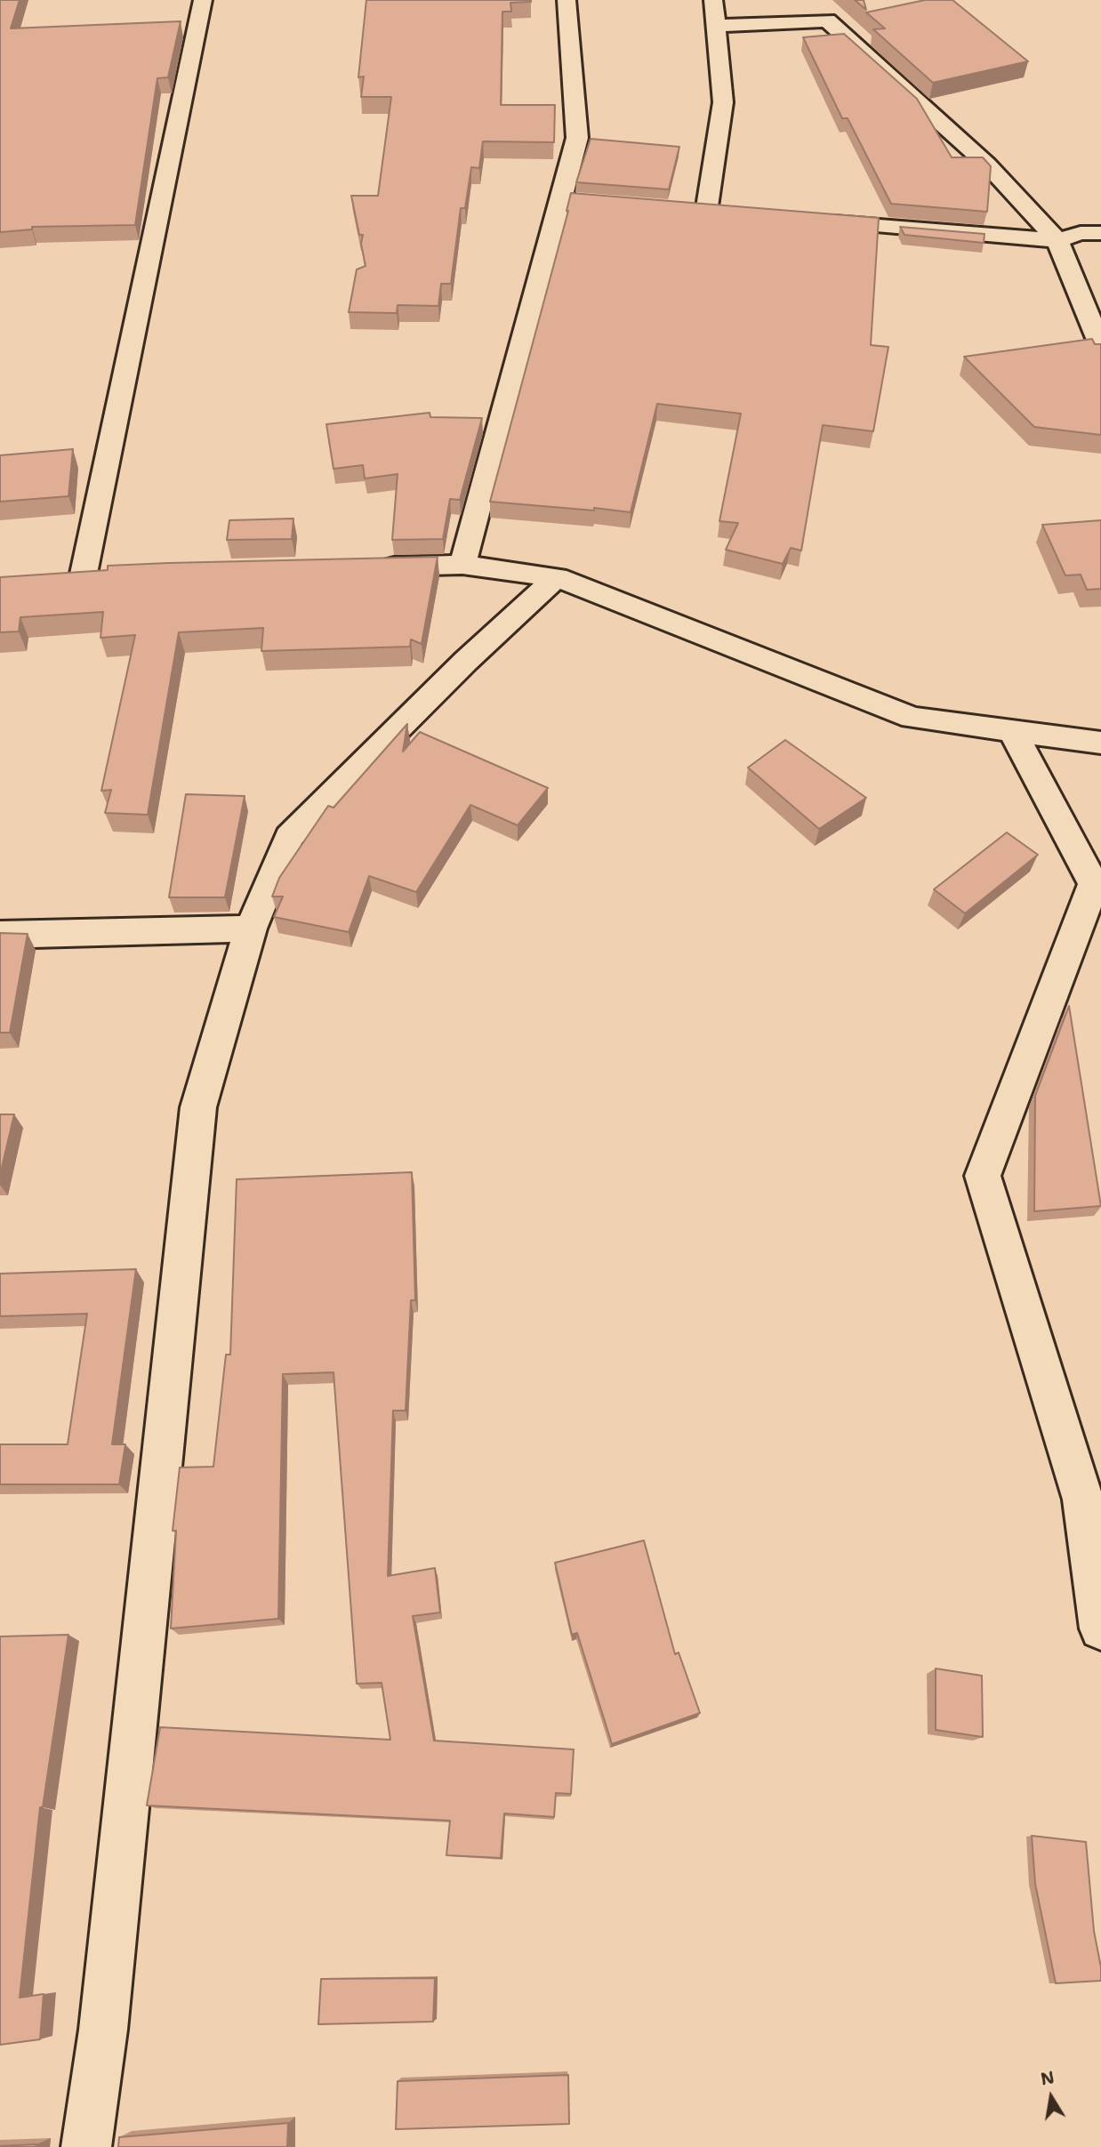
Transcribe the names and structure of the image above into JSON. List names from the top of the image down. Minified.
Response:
{"north":"top"}
